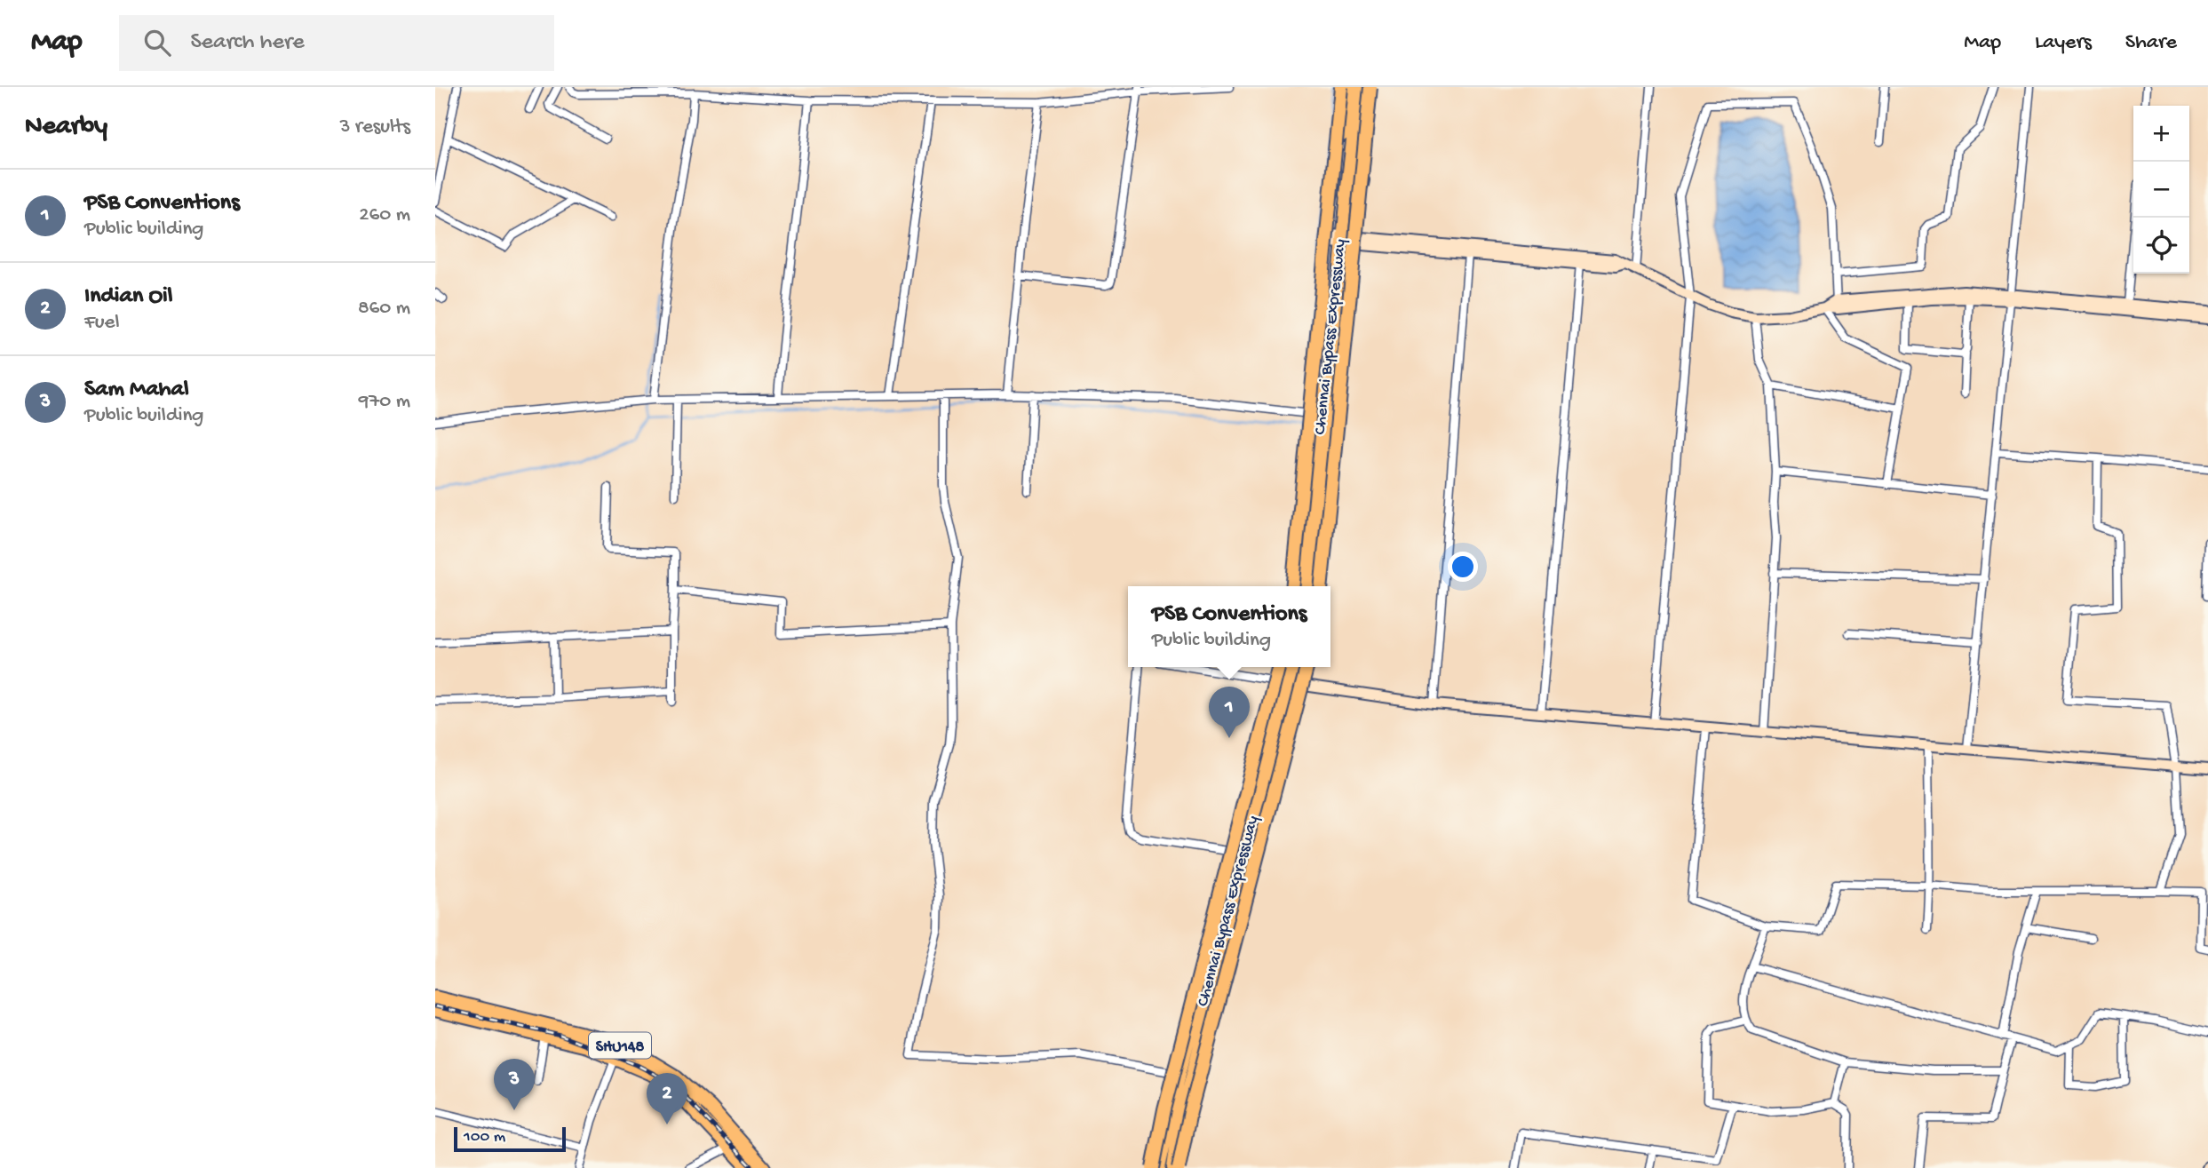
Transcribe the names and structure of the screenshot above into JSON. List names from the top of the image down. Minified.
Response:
{"streets":{"highway":["Chennai Bypass Expressway","SHU148"]},"scale_bar":"100 m","page":{"header":"Map","search":"Search here","nav":["Map","Layers","Share"],"heading":["Nearby","3 results"],"map_buttons":["+","−"],"list":[{"mark":"1","name":"PSB Conventions","note":"Public building","value":"260 m"},{"mark":"2","name":"Indian Oil","note":"Fuel","value":"860 m"},{"mark":"3","name":"Sam Mahal","note":"Public building","value":"970 m"}],"popup":["PSB Conventions","Public building"],"pins":["1","3","2"],"scale":"100 m"}}
